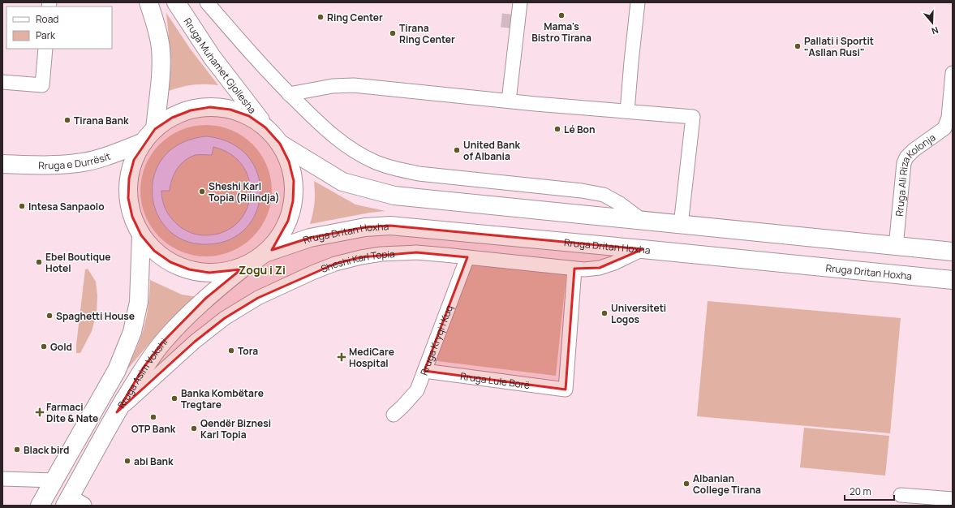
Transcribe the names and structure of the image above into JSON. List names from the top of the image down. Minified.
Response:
{"streets":{"main road":["Rruga Muhamet Gjollesha","Rruga e Durrësit","Rruga Dritan Hoxha","Rruga Asim Vokshi"],"street":["Rruga Ali Riza Kolonja","Sheshi Karl Topia","Rruga Kryqi I Kuq","Rruga Lule Borë"]},"crossings":[["Rruga Dritan Hoxha","Sheshi Karl Topia"],["Sheshi Karl Topia","Rruga Kryqi I Kuq"],["Sheshi Karl Topia","Rruga Asim Vokshi"],["Sheshi Karl Topia","Rruga Lule Borë"],["Rruga Kryqi I Kuq","Rruga Lule Borë"]],"districts":["Zogu i Zi"],"places":{"other":["Mama's Bistro Tirana","Ring Center","Tirana Ring Center","Pallati i Sportit \"Asllan Rusi\"","Tirana Bank","Lé Bon","United Bank of Albania","Sheshi Karl Topia (Rilindja)","Intesa Sanpaolo","Ebel Boutique Hotel","Universiteti Logos","Spaghetti House","Gold","Tora","Banka Kombëtare Tregtare","OTP Bank","Qendër Biznesi Karl Topia","Black bird","abi Bank","Albanian College Tirana"],"health":["MediCare Hospital","Farmaci Dite & Nate"]},"legend":["Road","Park"],"scale_bar":"20 m","north":"bottom"}
